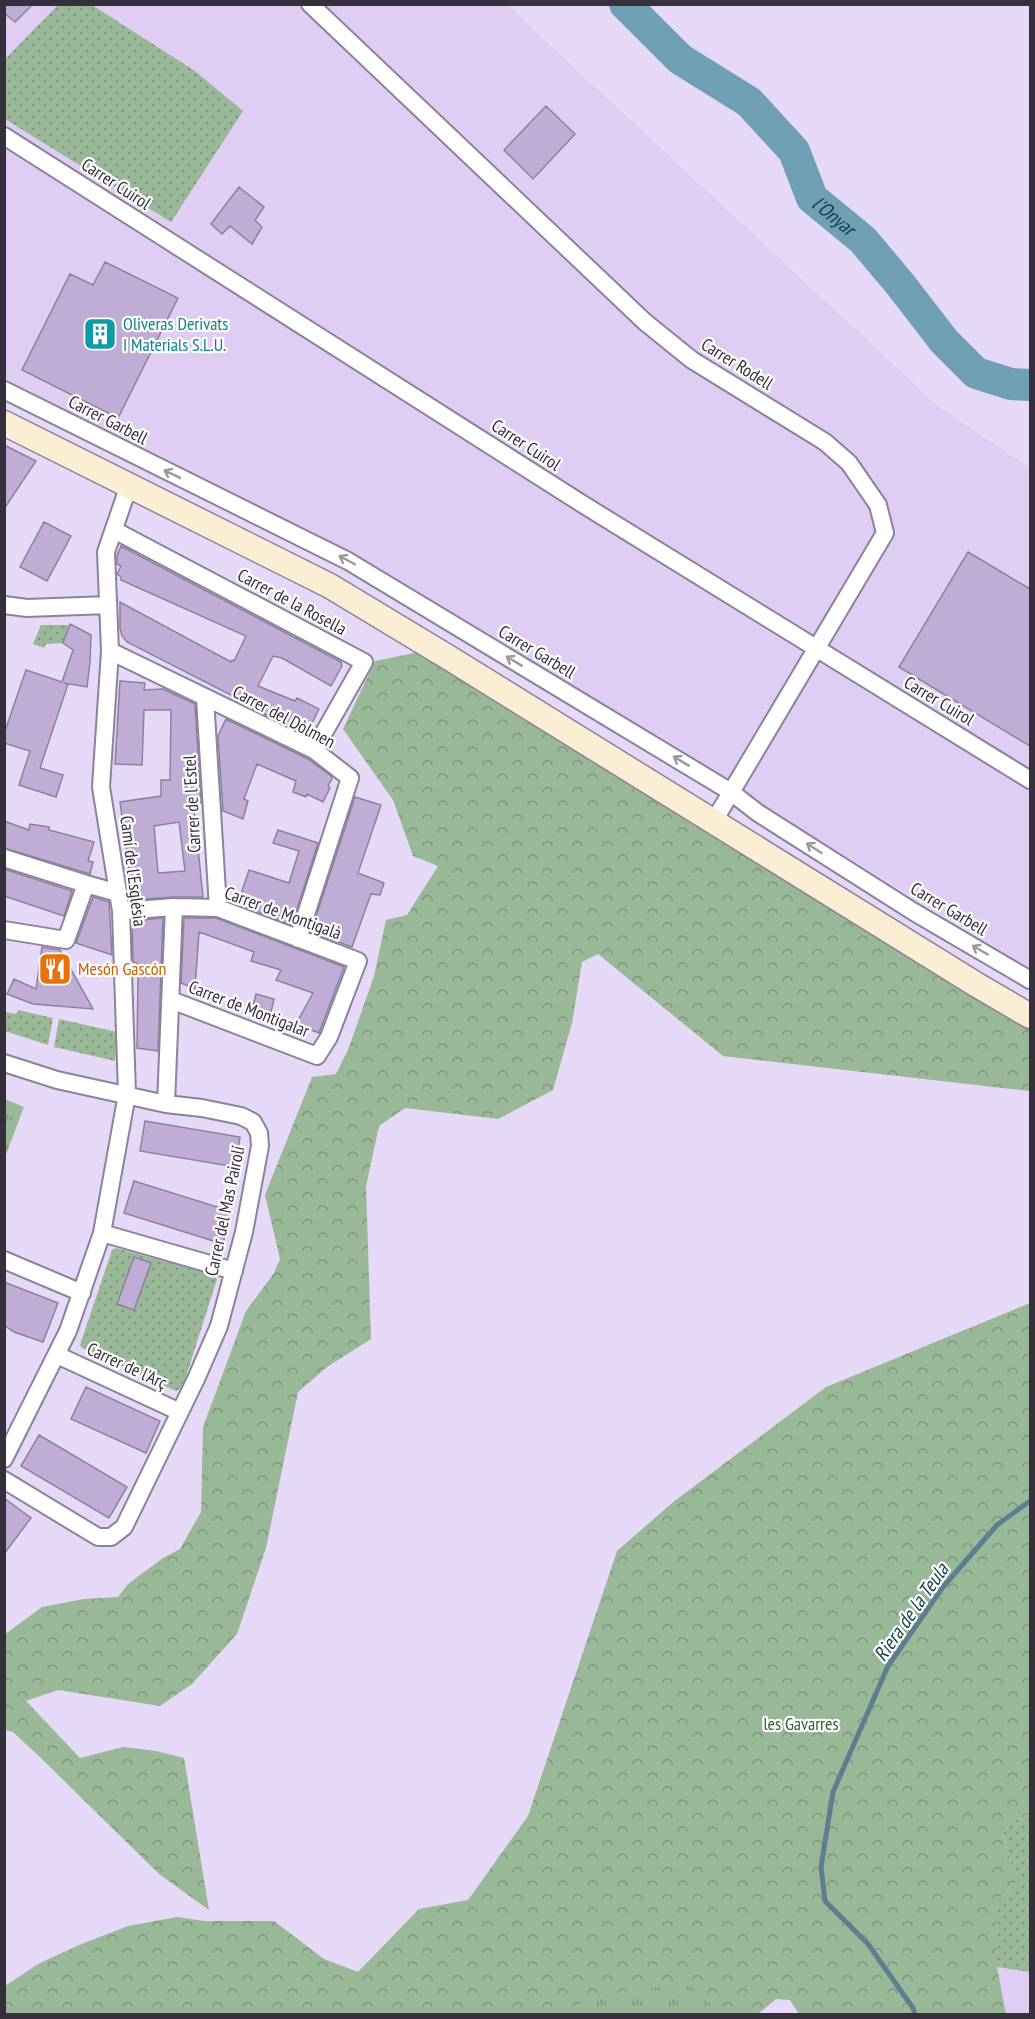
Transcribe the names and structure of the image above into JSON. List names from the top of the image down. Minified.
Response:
{"streets":{"street":["Carrer Cuirol","Carrer Rodell","Carrer Garbell","Carrer de la Rosella","Carrer del Dòlmen","Carrer de l'Estel","Camí de l'Església","Carrer de Montigalà","Carrer de Montigalar","Carrer del Mas Pairolí","Carrer de l'Arç"]},"crossings":[["Carrer Cuirol","Carrer Rodell"],["Carrer Rodell","Carrer Garbell"],["Carrer de la Rosella","Carrer del Dòlmen"],["Carrer de la Rosella","Camí de l'Església"],["Carrer del Dòlmen","Carrer de l'Estel"],["Carrer del Dòlmen","Camí de l'Església"],["Carrer del Dòlmen","Carrer de Montigalà"],["Carrer de l'Estel","Carrer de Montigalà"],["Camí de l'Església","Carrer de Montigalà"],["Camí de l'Església","Carrer del Mas Pairolí"],["Camí de l'Església","Carrer de l'Arç"],["Carrer de Montigalà","Carrer de Montigalar"],["Carrer del Mas Pairolí","Carrer de l'Arç"]],"one_way":["Carrer Garbell"],"water":["l'Onyar","Riera de la Teula"],"parks":["les Gavarres"],"places":{"building":["Oliveras Derivats I Materials S.L.U."],"restaurant":["Mesón Gascón"]}}
